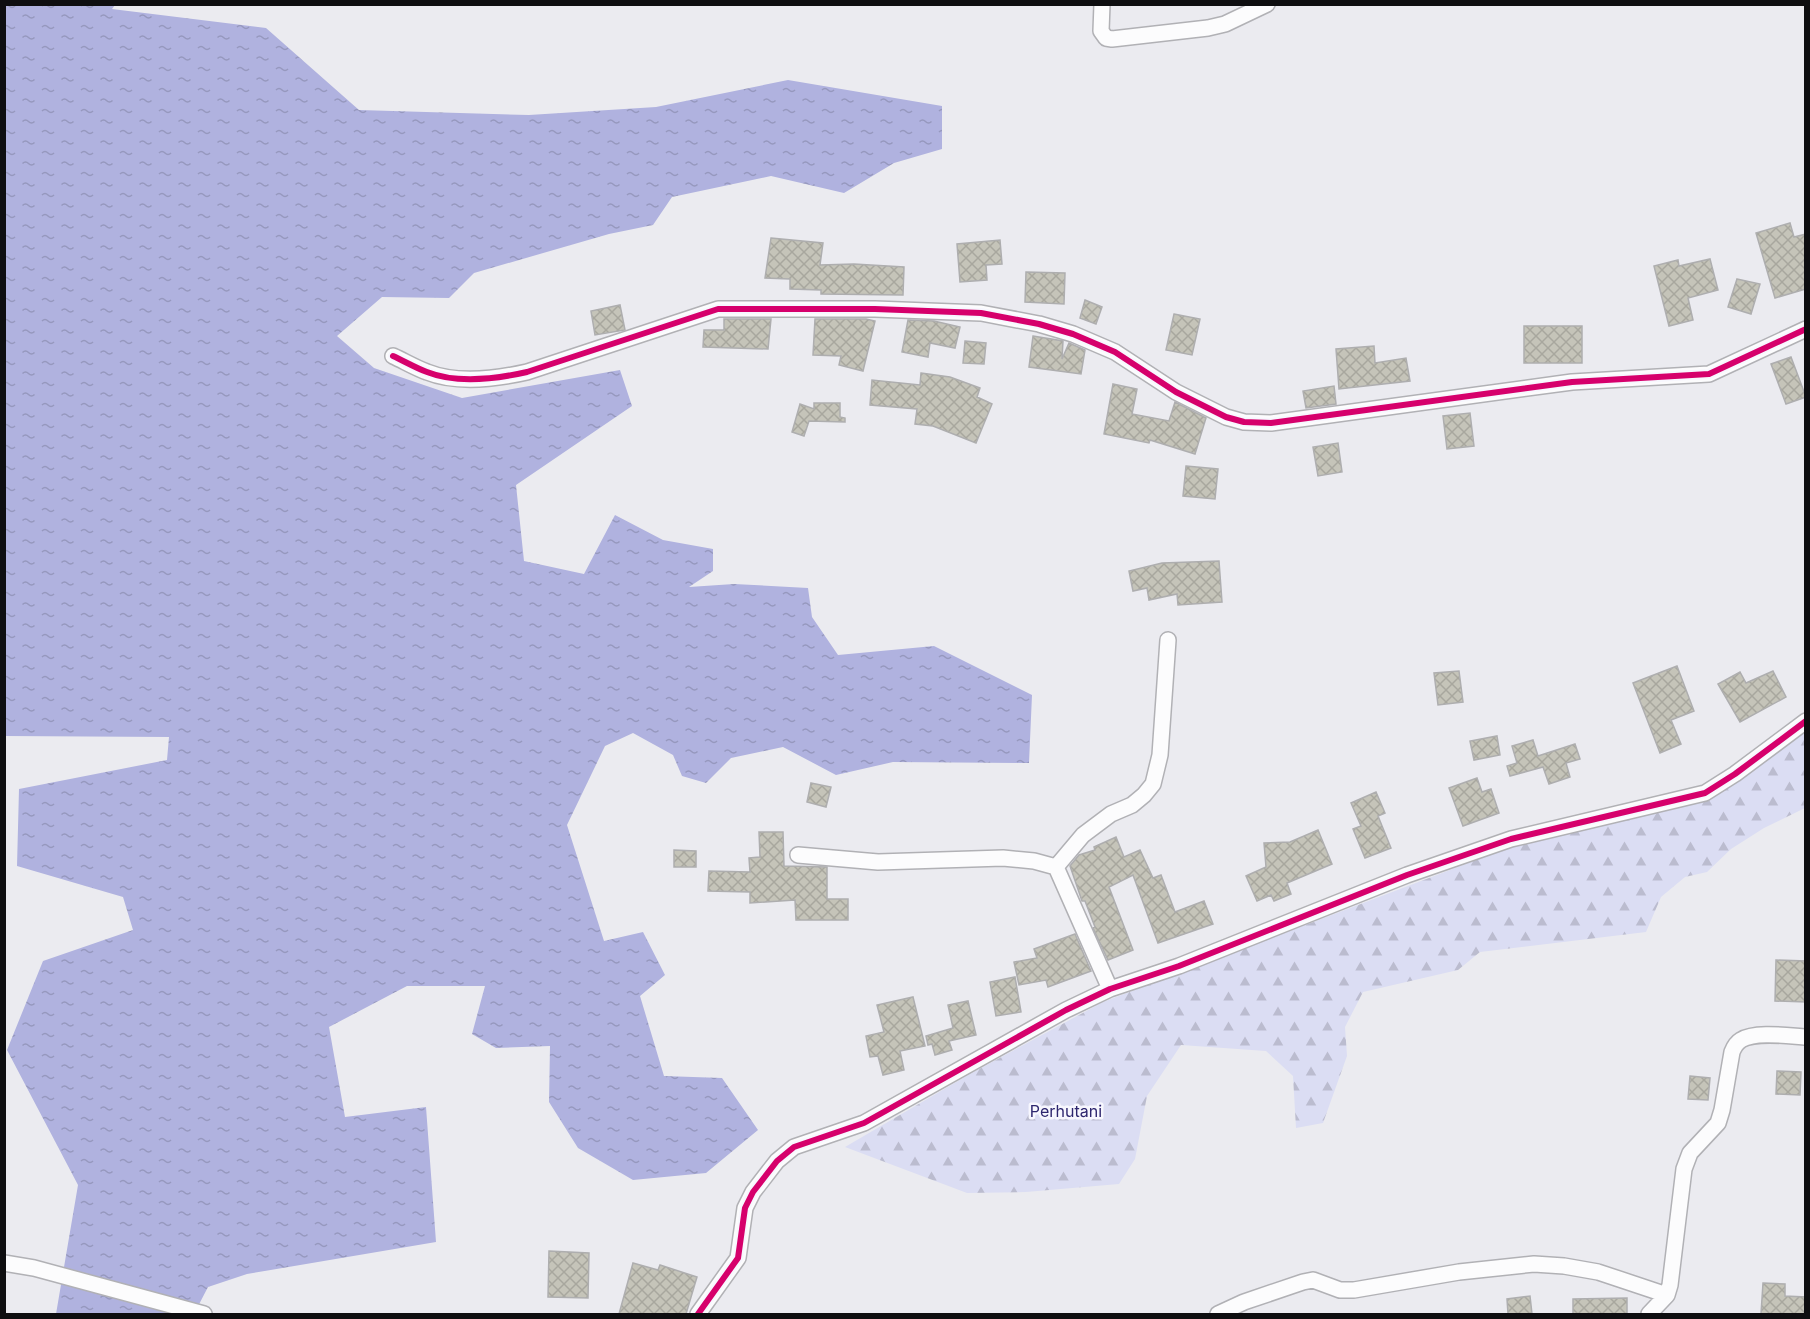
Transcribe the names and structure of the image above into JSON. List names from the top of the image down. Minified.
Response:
{"parks":["Perhutani"]}
